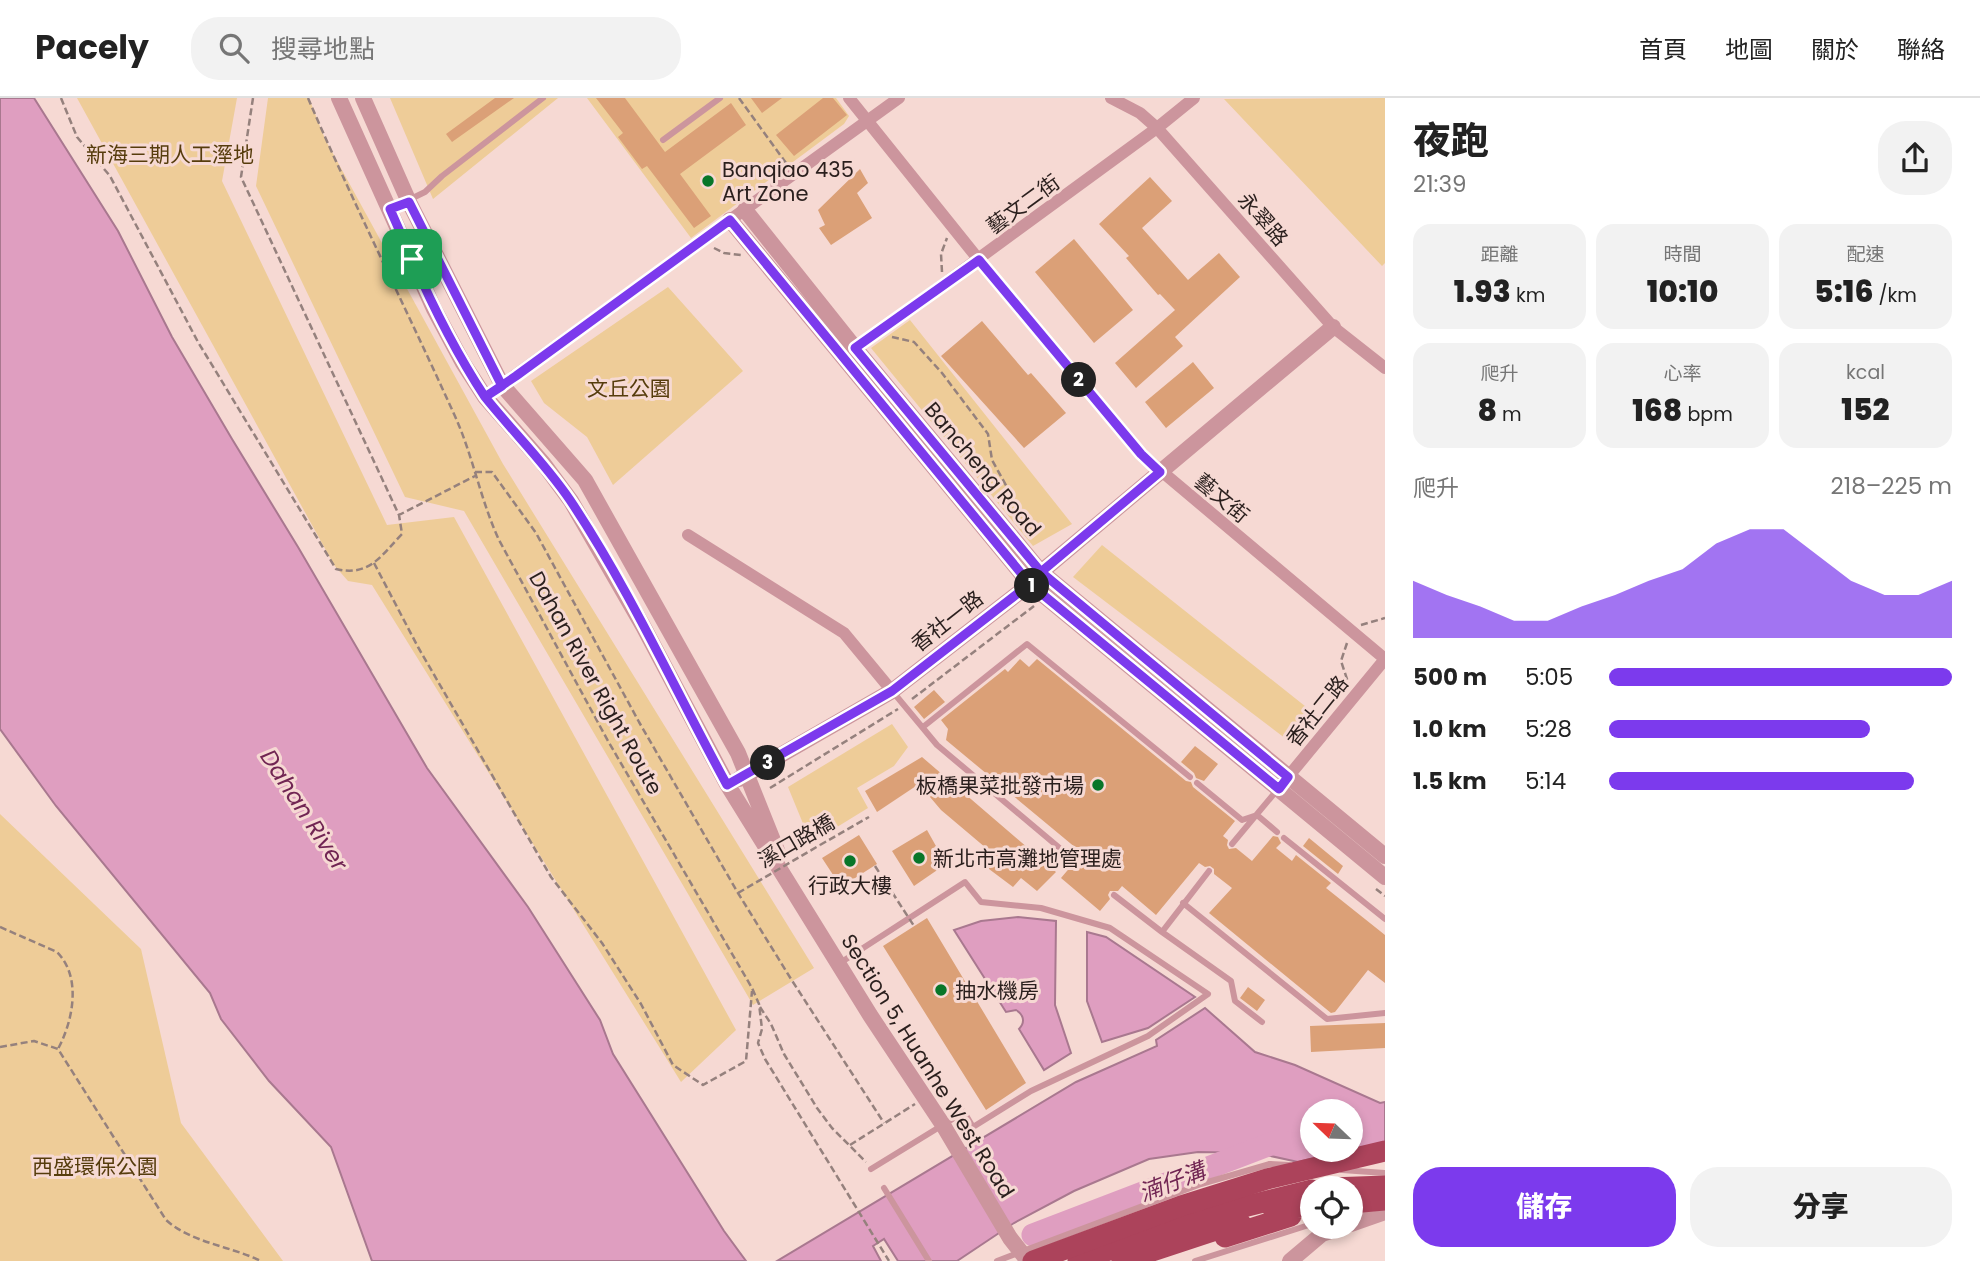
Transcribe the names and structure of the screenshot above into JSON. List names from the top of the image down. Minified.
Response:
{"streets":{"street":["藝文二街","永翠路","Bancheng Road","藝文街","香社一路","香社二路","Section 5, Huanhe West Road"],"path":["Dahan River Right Route","溪口路橋"]},"crossings":[["藝文二街","永翠路"],["藝文二街","Bancheng Road"],["藝文二街","藝文街"],["永翠路","香社一路"],["Bancheng Road","香社一路"],["Bancheng Road","香社二路"],["藝文街","香社一路"],["藝文街","香社二路"],["香社一路","Section 5, Huanhe West Road"]],"water":["Dahan River","湳仔溝"],"parks":["新海三期人工溼地","文丘公園","西盛環保公園"],"places":["Banqiao 435 Art Zone","板橋果菜批發市場","新北市高灘地管理處","行政大樓","抽水機房"],"north":"top left","page":{"header":"Pacely","search":"搜尋地點","nav":["首頁","地圖","關於","聯絡"],"heading":["夜跑","21:39"],"stats":[["距離","1.93 km"],["時間","10:10"],["配速","5:16 /km"],["爬升","8 m"],["心率","168 bpm"],["kcal","152"]],"pins":["2","1","3"],"chart":["爬升","218–225 m"],"list":[{"name":"500 m","note":"5:05"},{"name":"1.0 km","note":"5:28"},{"name":"1.5 km","note":"5:14"}],"buttons":["儲存","分享"]}}
